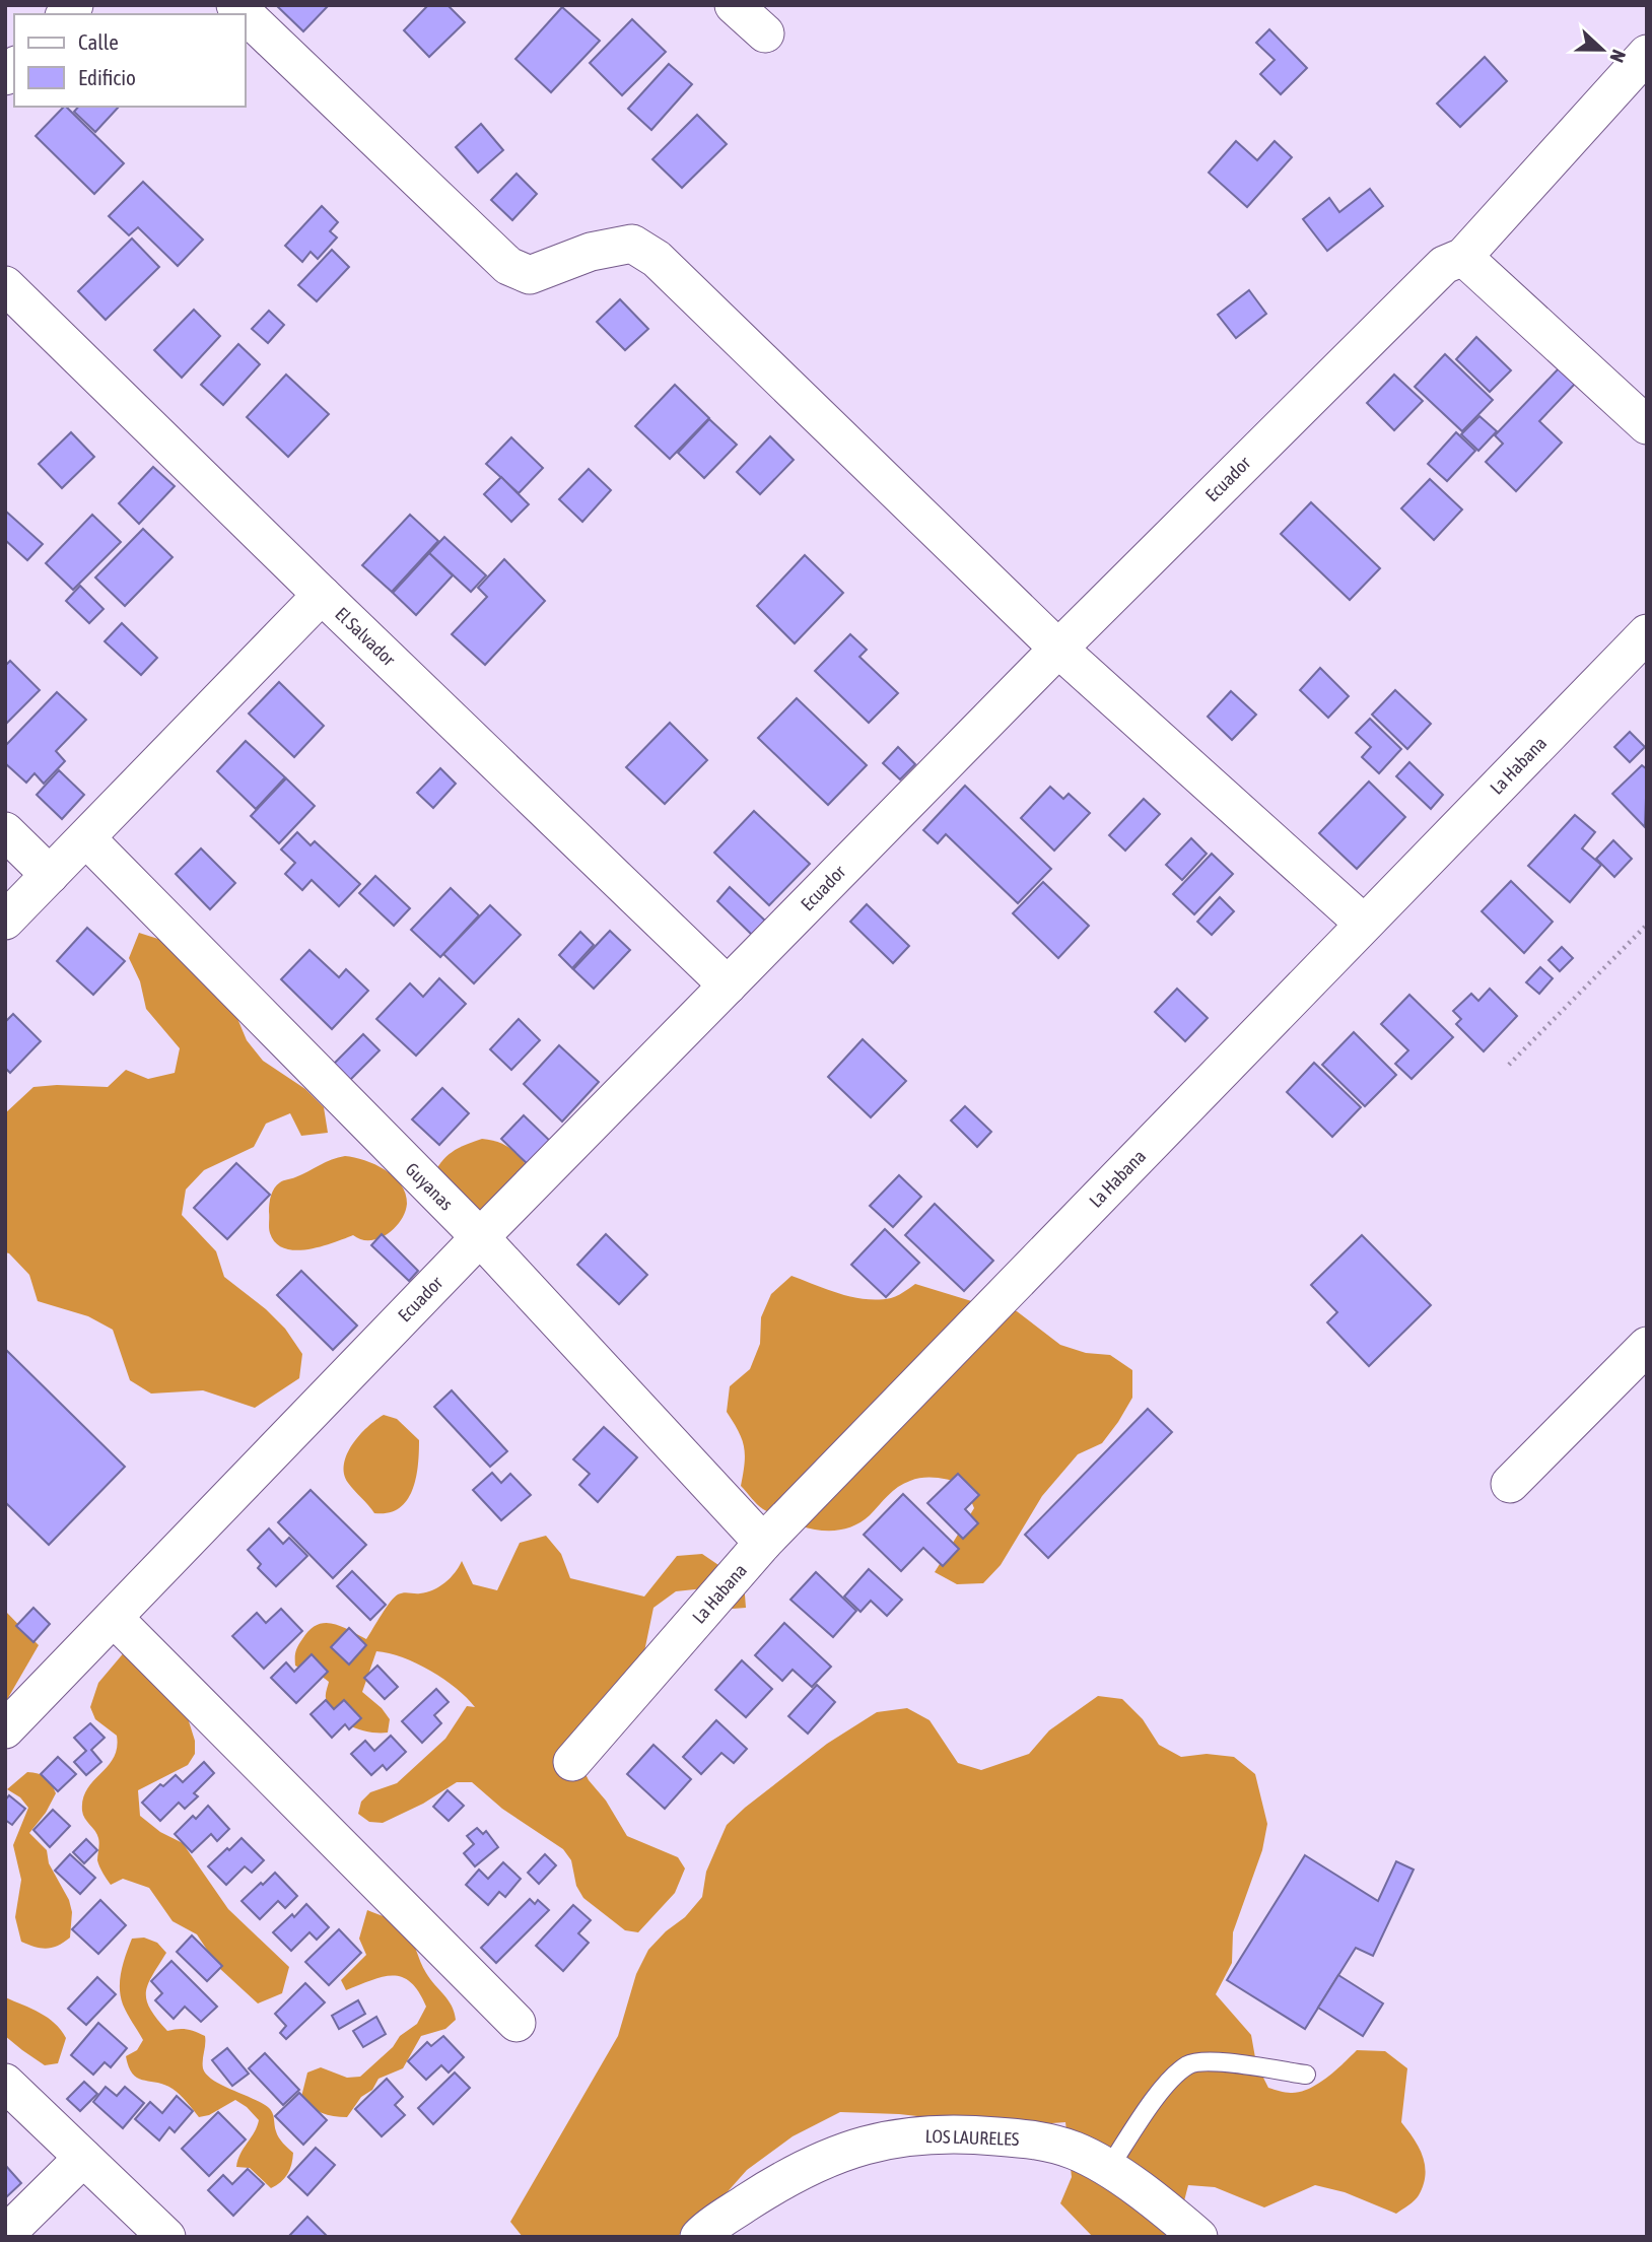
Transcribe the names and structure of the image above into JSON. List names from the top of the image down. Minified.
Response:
{"streets":{"street":["Ecuador","El Salvador","La Habana","Guyanas","LOS LAURELES"]},"crossings":[["Ecuador","El Salvador"],["Ecuador","Guyanas"],["La Habana","Guyanas"]],"legend":["Calle","Edificio"],"north":"right"}
